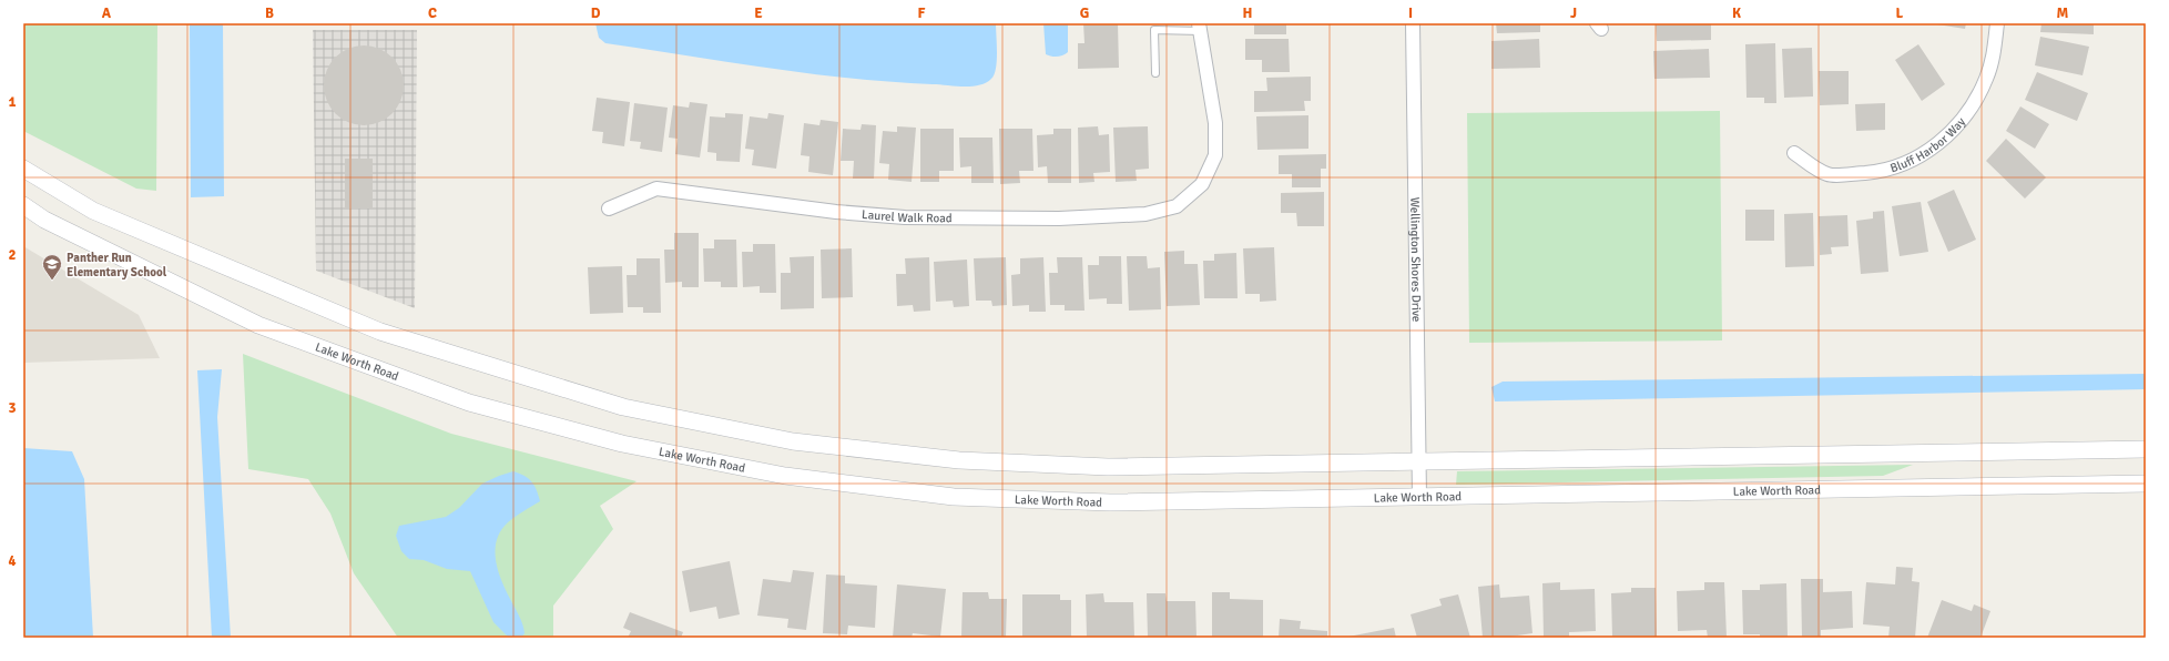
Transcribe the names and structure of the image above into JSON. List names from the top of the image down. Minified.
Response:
{"streets":{"street":["Bluff Harbor Way","Laurel Walk Road","Wellington Shores Drive","Lake Worth Road"]},"crossings":[["Wellington Shores Drive","Lake Worth Road"]],"places":{"school or university":["Panther Run Elementary School"]},"grid":{"columns":["A","B","C","D","E","F","G","H","I","J","K","L","M"],"rows":["1","2","3","4"]}}
